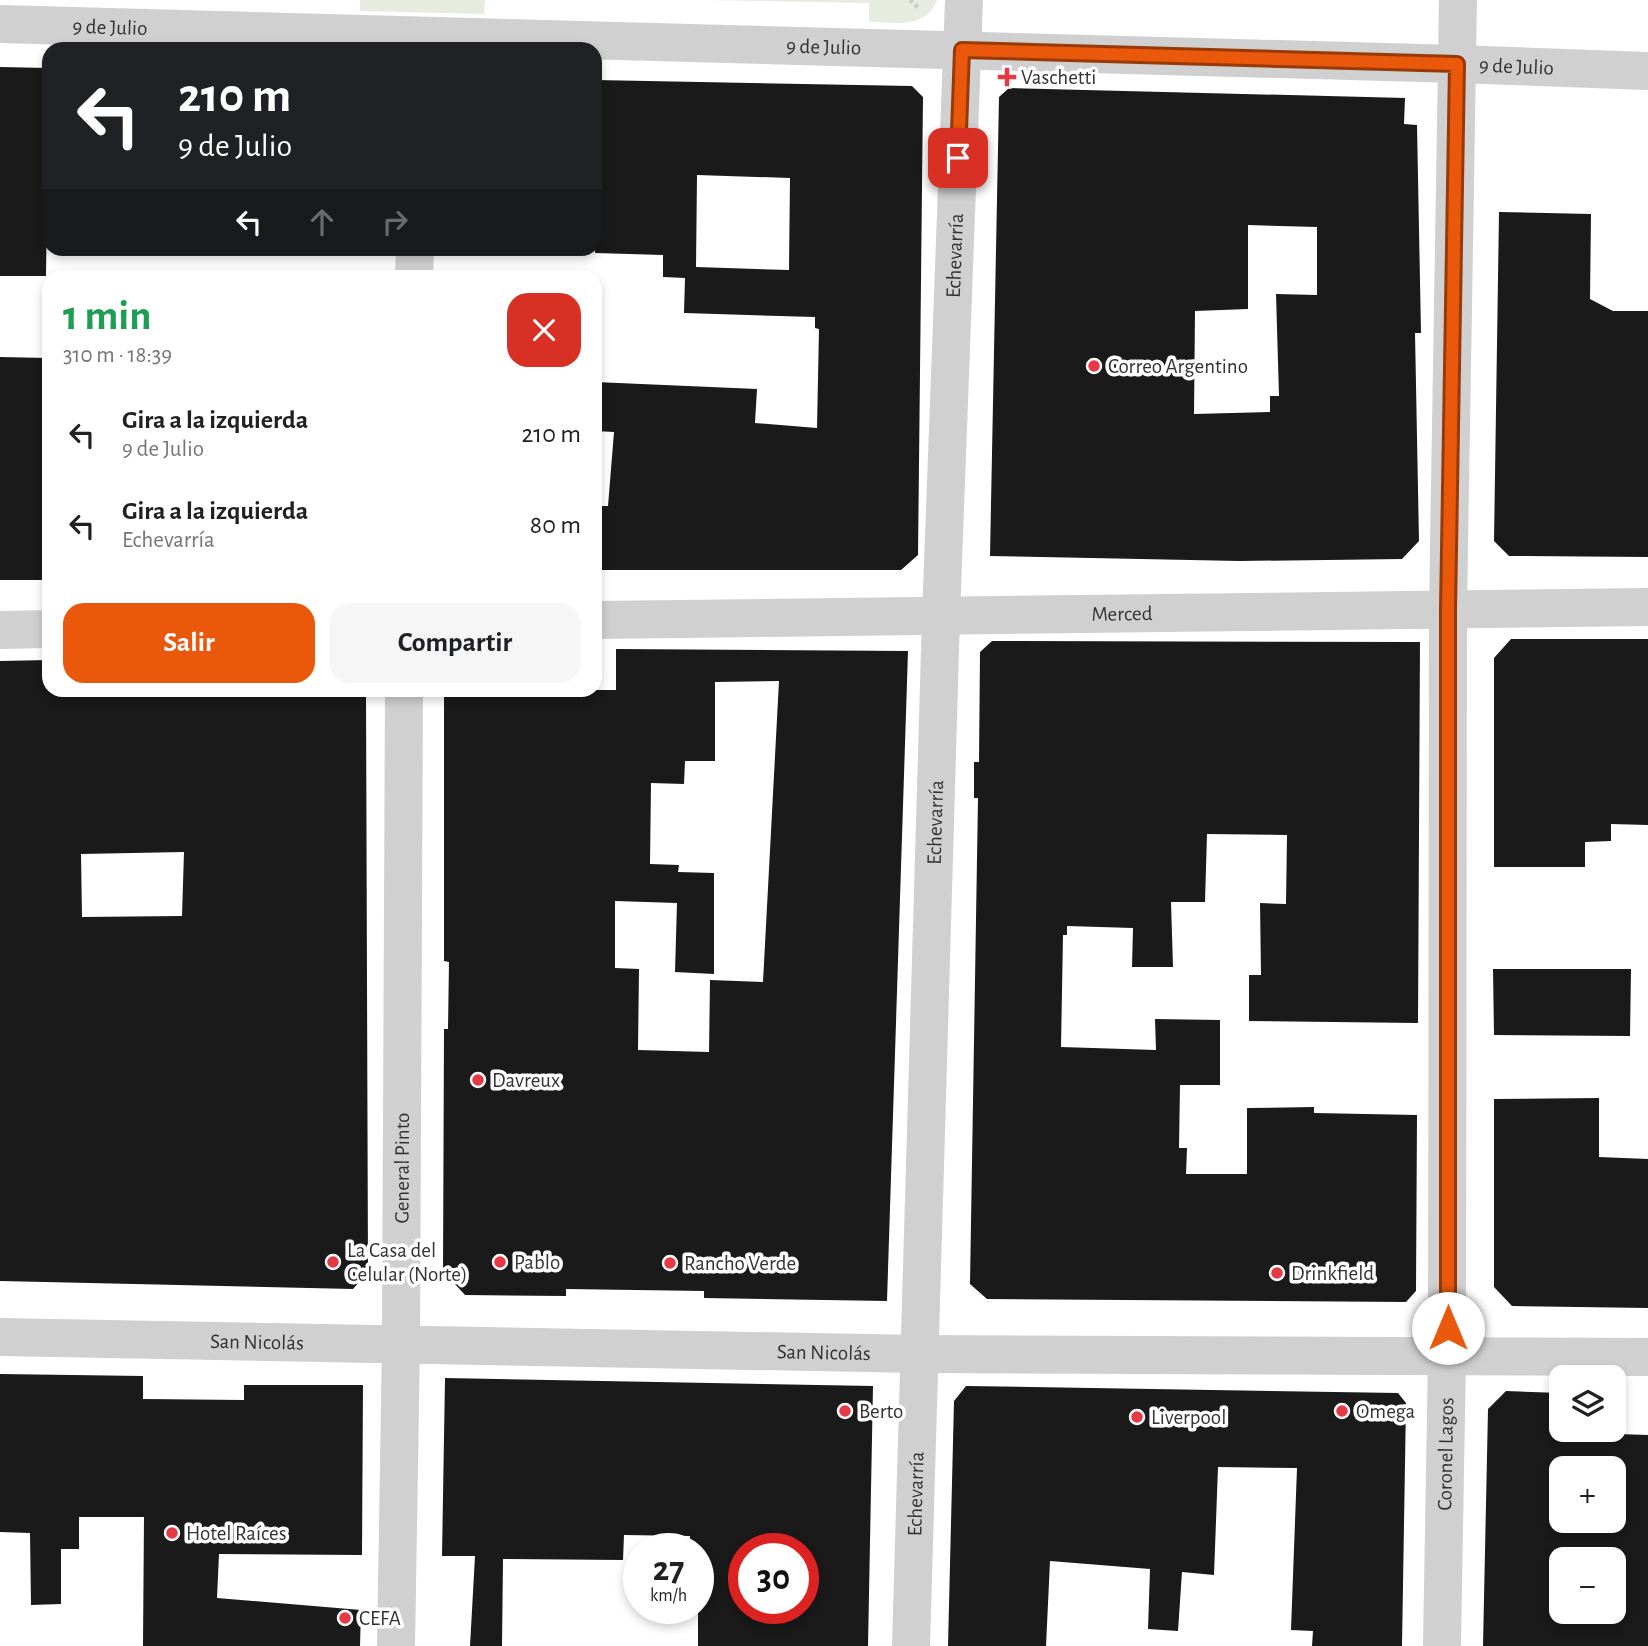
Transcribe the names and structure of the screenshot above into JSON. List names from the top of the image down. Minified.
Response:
{"streets":{"street":["9 de Julio","Echevarría","Merced","General Pinto","San Nicolás","Coronel Lagos"]},"crossings":[["9 de Julio","Echevarría"],["9 de Julio","Coronel Lagos"],["Echevarría","Merced"],["Echevarría","San Nicolás"],["Merced","Coronel Lagos"],["General Pinto","San Nicolás"],["San Nicolás","Coronel Lagos"]],"places":{"health":["Vaschetti"],"other":["Correo Argentino","Davreux","La Casa del Celular (Norte)","Pablo","Rancho Verde","Drinkfield","Berto","Omega","Liverpool","Hotel Raíces","CEFA"]},"page":{"turn":["210 m","9 de Julio"],"heading":["1 min","310 m · 18:39"],"list":[{"name":"Gira a la izquierda","note":"9 de Julio","value":"210 m"},{"name":"Gira a la izquierda","note":"Echevarría","value":"80 m"}],"buttons":["Salir","Compartir"],"map_buttons":["+","−"],"speed":"27 km/h","limit":"30"}}
